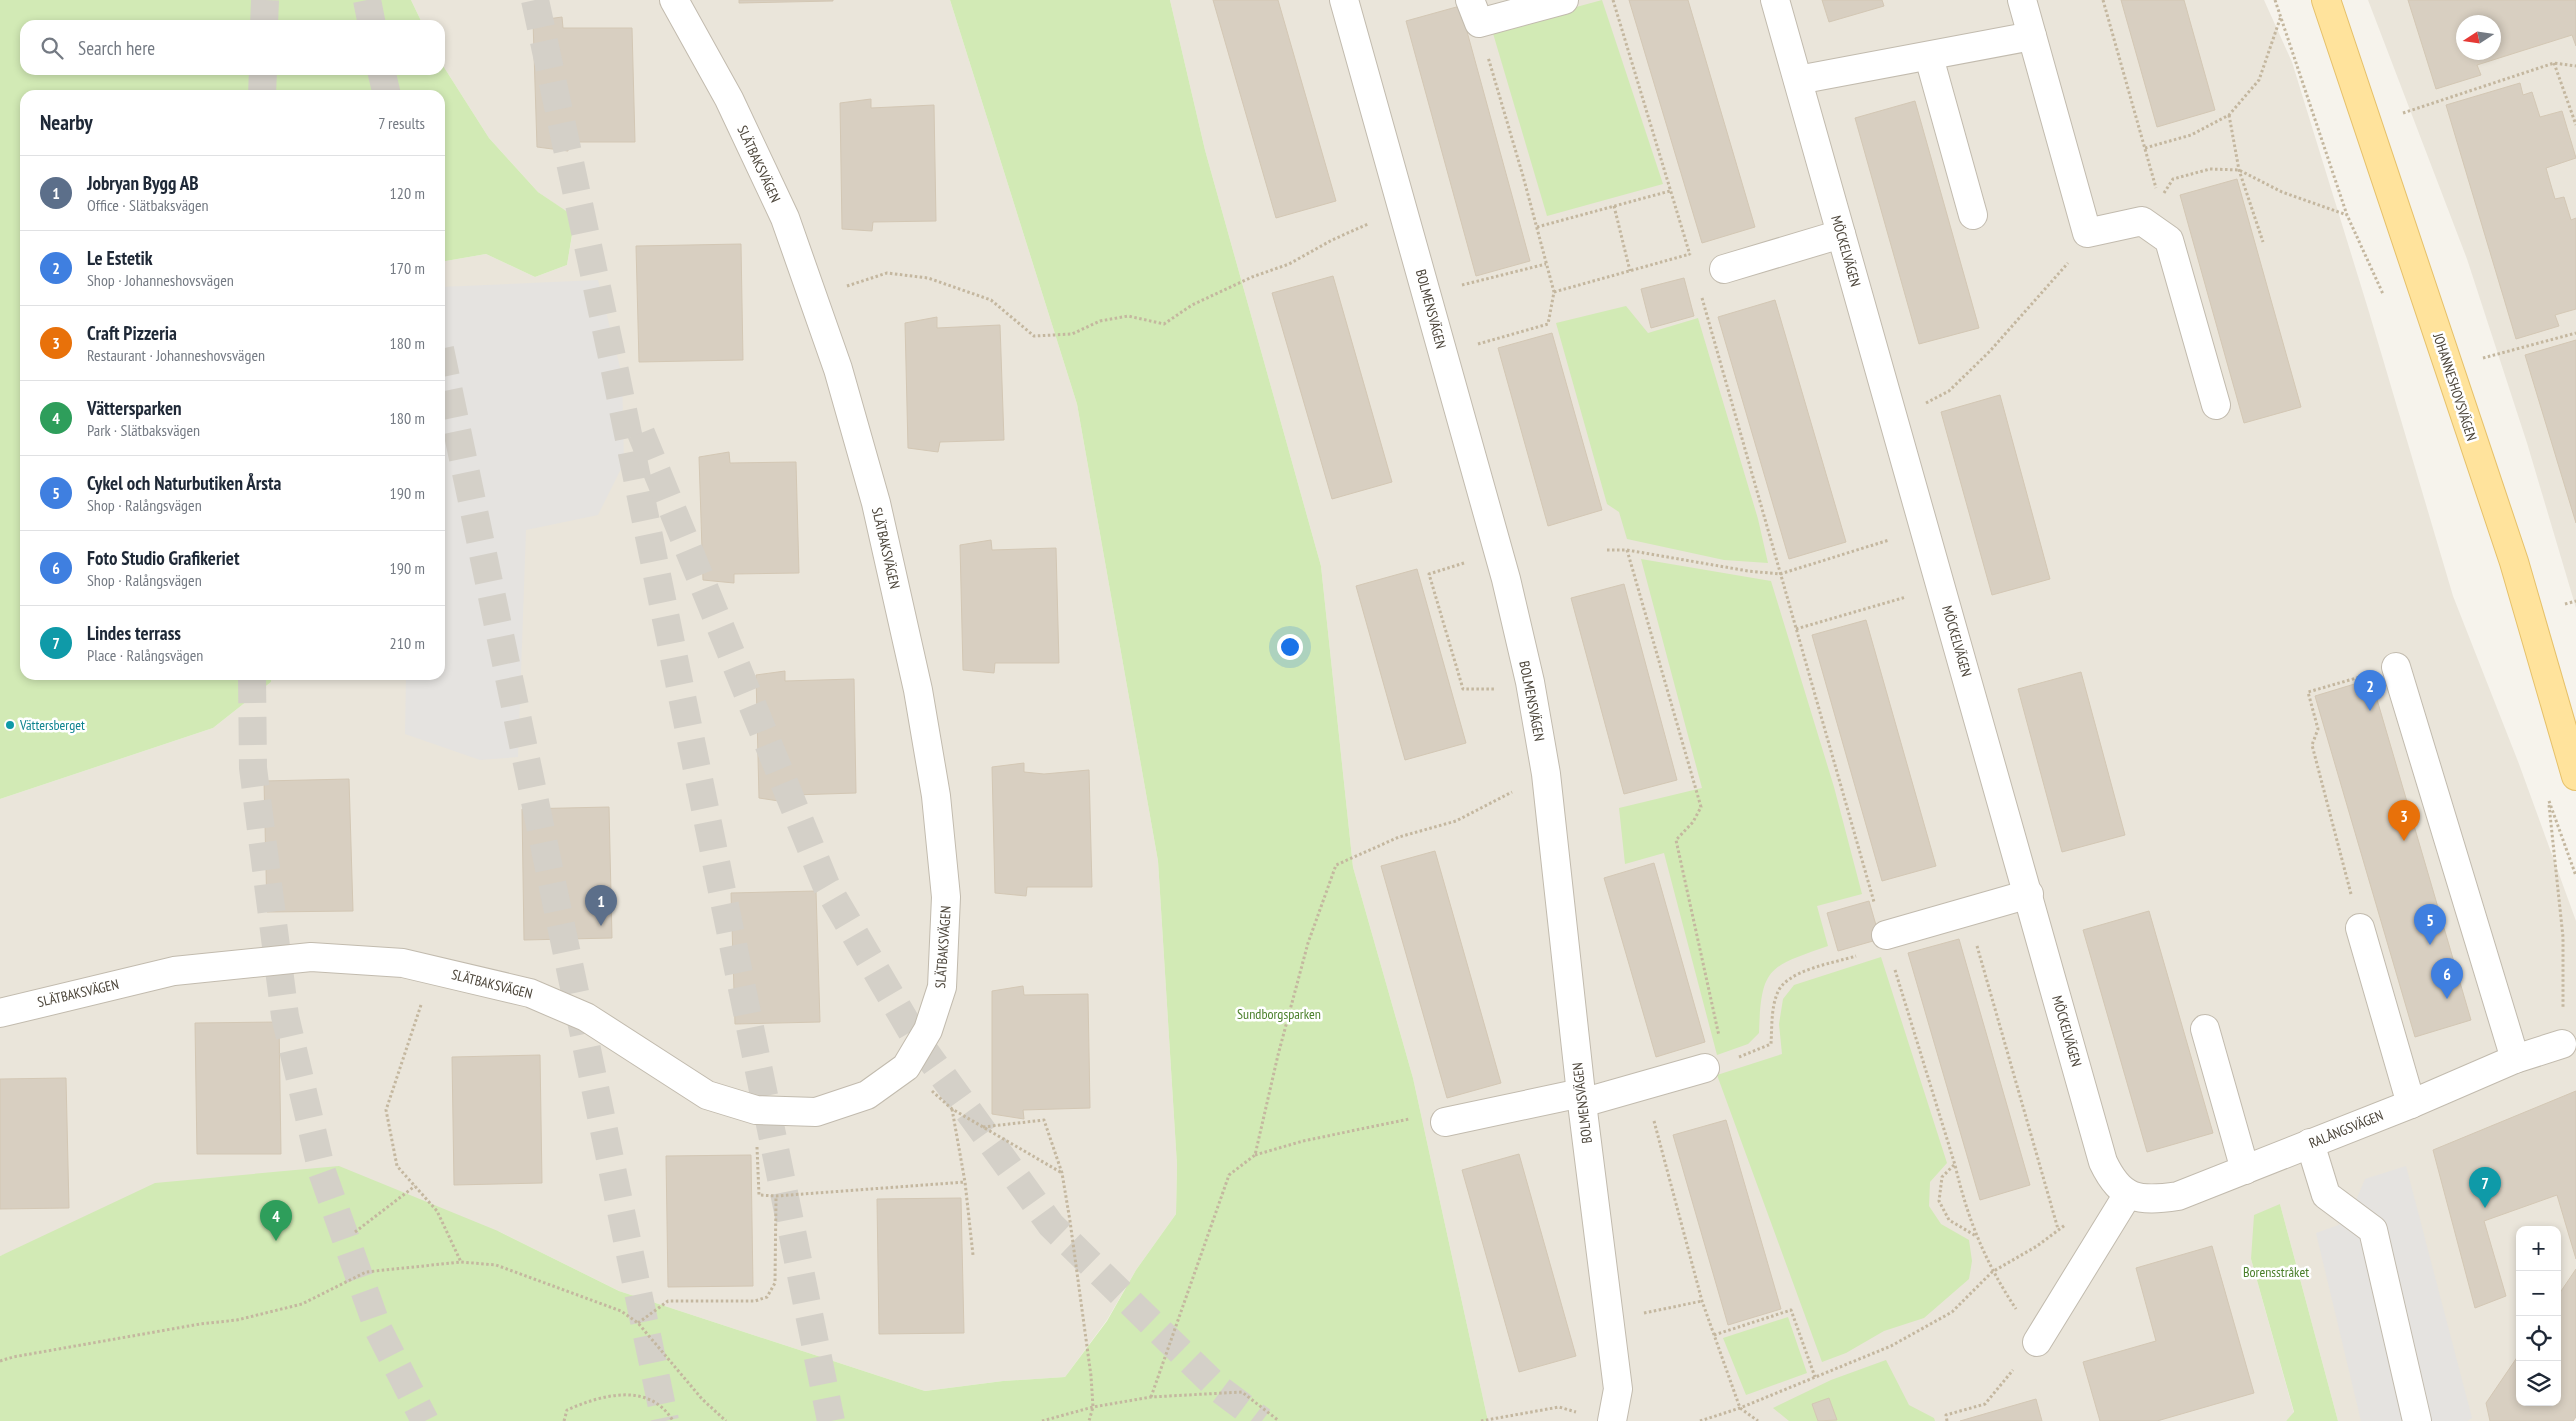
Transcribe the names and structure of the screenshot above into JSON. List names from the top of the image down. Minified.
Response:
{"streets":{"main road":["JOHANNESHOVSVÄGEN"],"street":["SLÄTBAKSVÄGEN","MÖCKELVÄGEN","BOLMENSVÄGEN","RALÅNGSVÄGEN"]},"crossings":[["MÖCKELVÄGEN","RALÅNGSVÄGEN"]],"parks":["Sundborgsparken","Borensstråket"],"places":["Vättersberget"],"north":"left","page":{"search":"Search here","heading":["Nearby","7 results"],"list":[{"mark":"1","name":"Jobryan Bygg AB","note":"Office · Slätbaksvägen","value":"120 m"},{"mark":"2","name":"Le Estetik","note":"Shop · Johanneshovsvägen","value":"170 m"},{"mark":"3","name":"Craft Pizzeria","note":"Restaurant · Johanneshovsvägen","value":"180 m"},{"mark":"4","name":"Vättersparken","note":"Park · Slätbaksvägen","value":"180 m"},{"mark":"5","name":"Cykel och Naturbutiken Årsta","note":"Shop · Ralångsvägen","value":"190 m"},{"mark":"6","name":"Foto Studio Grafikeriet","note":"Shop · Ralångsvägen","value":"190 m"},{"mark":"7","name":"Lindes terrass","note":"Place · Ralångsvägen","value":"210 m"}],"pins":["2","3","1","5","6","7","4"],"map_buttons":["+","−"]}}
